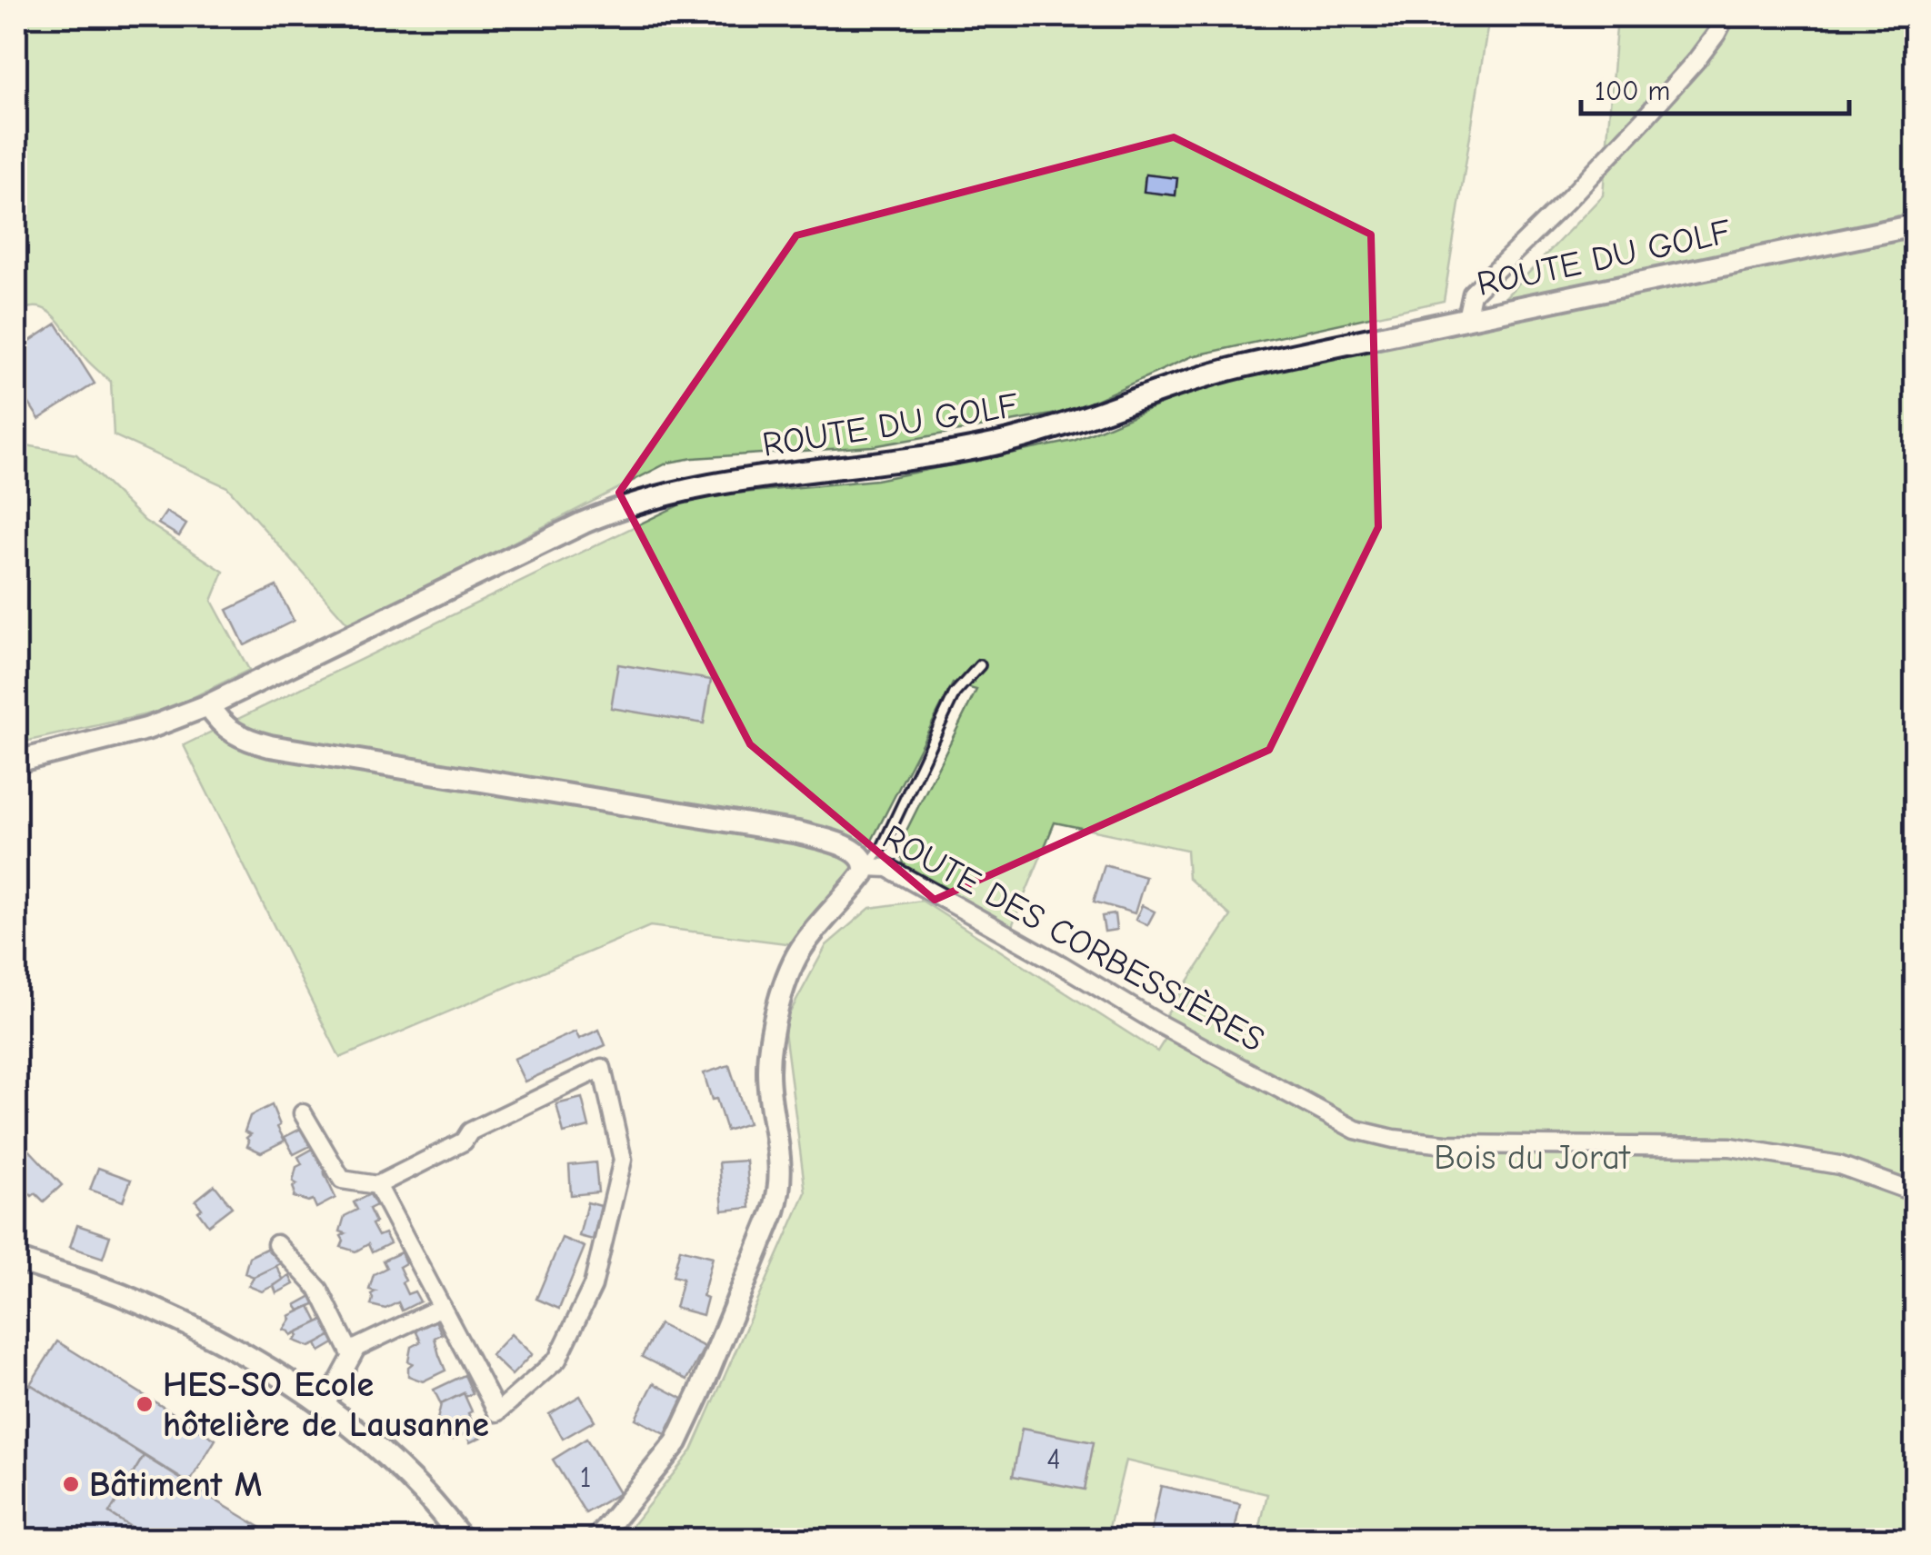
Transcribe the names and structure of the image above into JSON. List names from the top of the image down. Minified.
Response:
{"streets":{"main road":["ROUTE DU GOLF","ROUTE DES CORBESSIÈRES"]},"crossings":[["ROUTE DU GOLF","ROUTE DES CORBESSIÈRES"]],"parks":["Bois du Jorat"],"places":["HES-SO Ecole hôtelière de Lausanne","Bâtiment M"],"house_numbers":["4","1"],"scale_bar":"100 m"}
